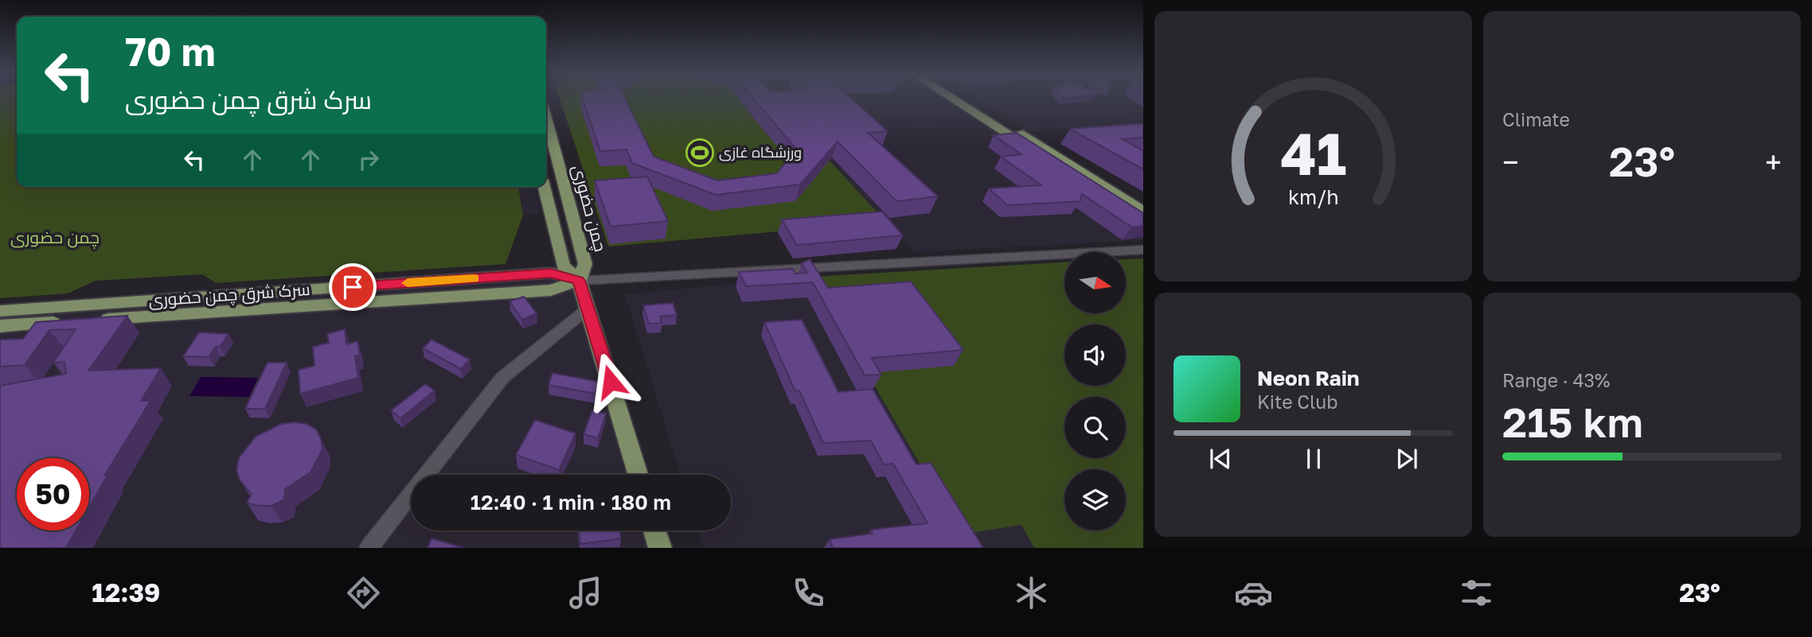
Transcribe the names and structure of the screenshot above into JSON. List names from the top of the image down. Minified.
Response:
{"streets":{"main road":["چمن حضوری","سرک شرق چمن حضوری"]},"crossings":[["چمن حضوری","سرک شرق چمن حضوری"]],"parks":["چمن حضوری"],"places":{"sports":["ورزشگاه غازی"]},"north":"right","page":{"tile":["Climate",["Range · 43%","215 km"]],"turn":["70 m","سرک شرق چمن حضوری"],"heat":["−","23°","+"],"song":["Neon Rain","Kite Club"],"limit":"50","trip":"12:40 · 1 min · 180 m","tabs":["12:39","23°"],"gauge":["41","km/h"]}}
